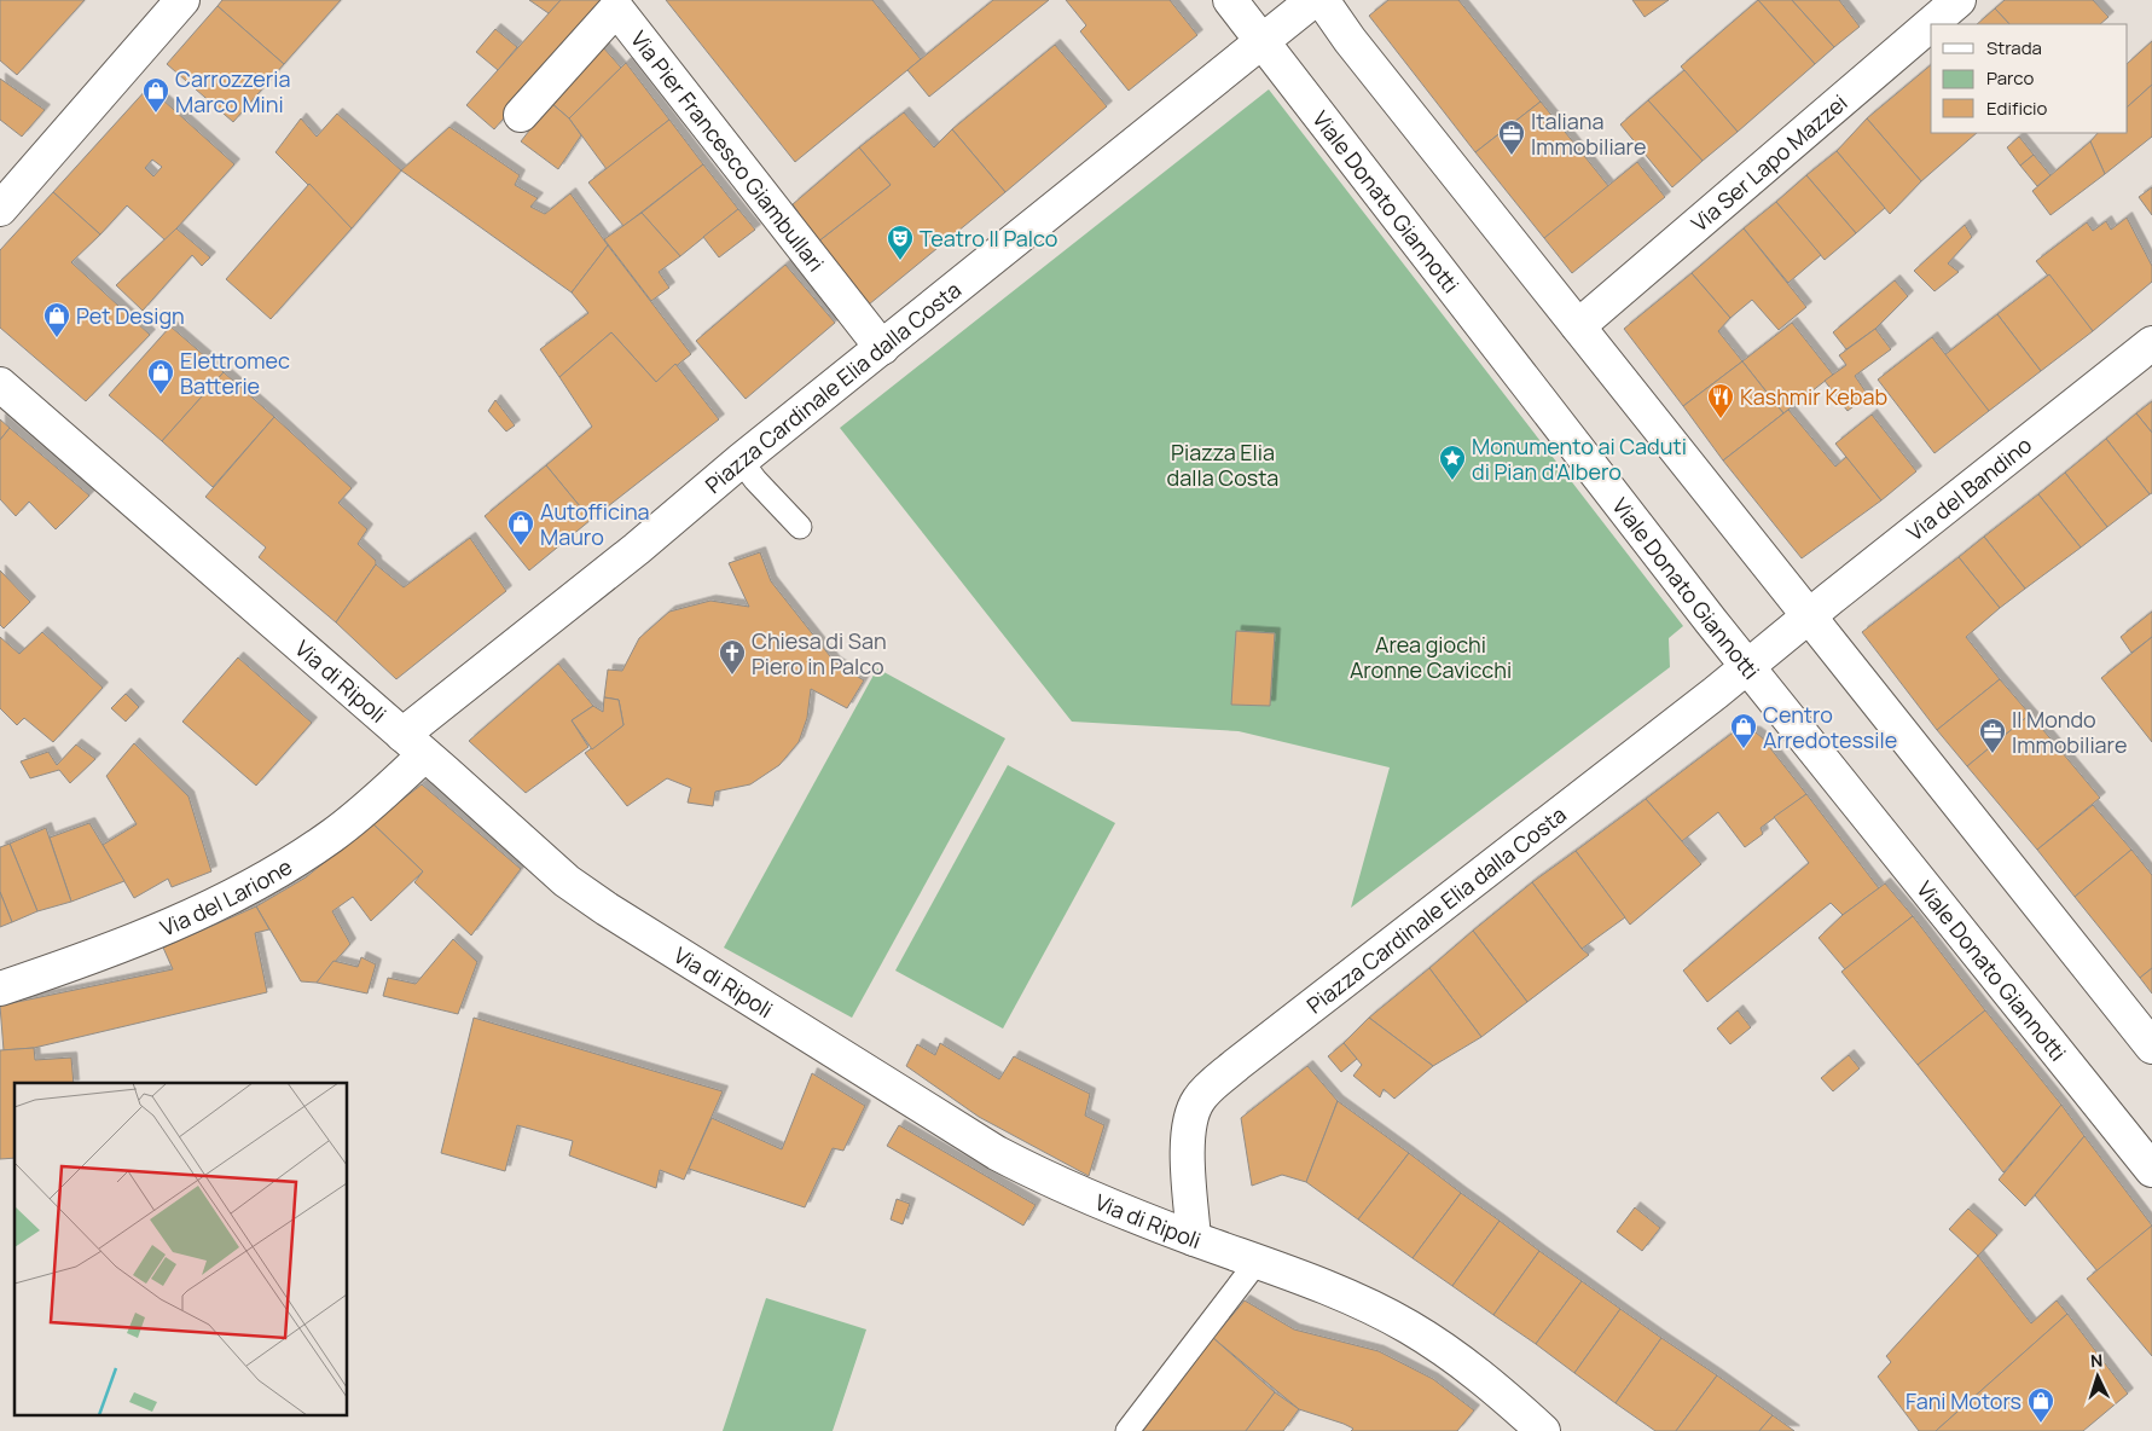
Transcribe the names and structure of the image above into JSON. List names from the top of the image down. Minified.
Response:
{"streets":{"street":["Via Pier Francesco Giambullari","Via Ser Lapo Mazzei","Viale Donato Giannotti","Piazza Cardinale Elia dalla Costa","Via del Bandino","Via di Ripoli","Via del Larione"]},"crossings":[["Via Pier Francesco Giambullari","Piazza Cardinale Elia dalla Costa"],["Viale Donato Giannotti","Piazza Cardinale Elia dalla Costa"],["Piazza Cardinale Elia dalla Costa","Via del Bandino"],["Piazza Cardinale Elia dalla Costa","Via di Ripoli"],["Piazza Cardinale Elia dalla Costa","Via del Larione"],["Via di Ripoli","Via del Larione"]],"parks":["Piazza Elia dalla Costa","Area giochi Aronne Cavicchi"],"places":{"shop":["Carrozzeria Marco Mini","Pet Design","Elettromec Batterie","Autofficina Mauro","Centro Arredotessile","Fani Motors"],"office":["Italiana Immobiliare","Il Mondo Immobiliare"],"theatre":["Teatro Il Palco"],"restaurant":["Kashmir Kebab"],"place":["Monumento ai Caduti di Pian d'Albero"],"church":["Chiesa di San Piero in Palco"]},"legend":["Strada","Parco","Edificio"],"north":"top"}
